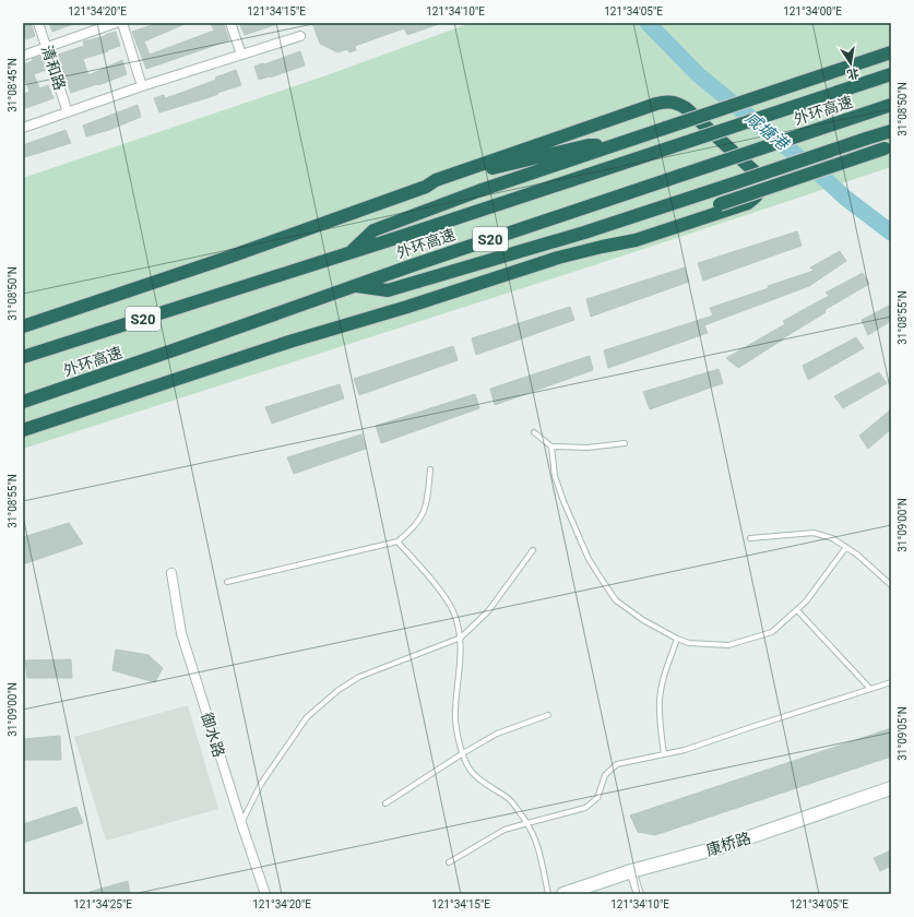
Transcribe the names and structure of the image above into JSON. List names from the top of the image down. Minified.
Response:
{"streets":{"highway":["外环高速","S20"],"main road":["康桥路"],"street":["清和路","御水路"]},"water":["咸塘港"],"north":"bottom","coordinates":["121°34'20\"E","121°34'15\"E","121°34'10\"E","121°34'05\"E","121°34'00\"E","31°08'45\"N","31°08'50\"N","31°08'55\"N","31°09'00\"N","31°09'05\"N","121°34'25\"E"]}
